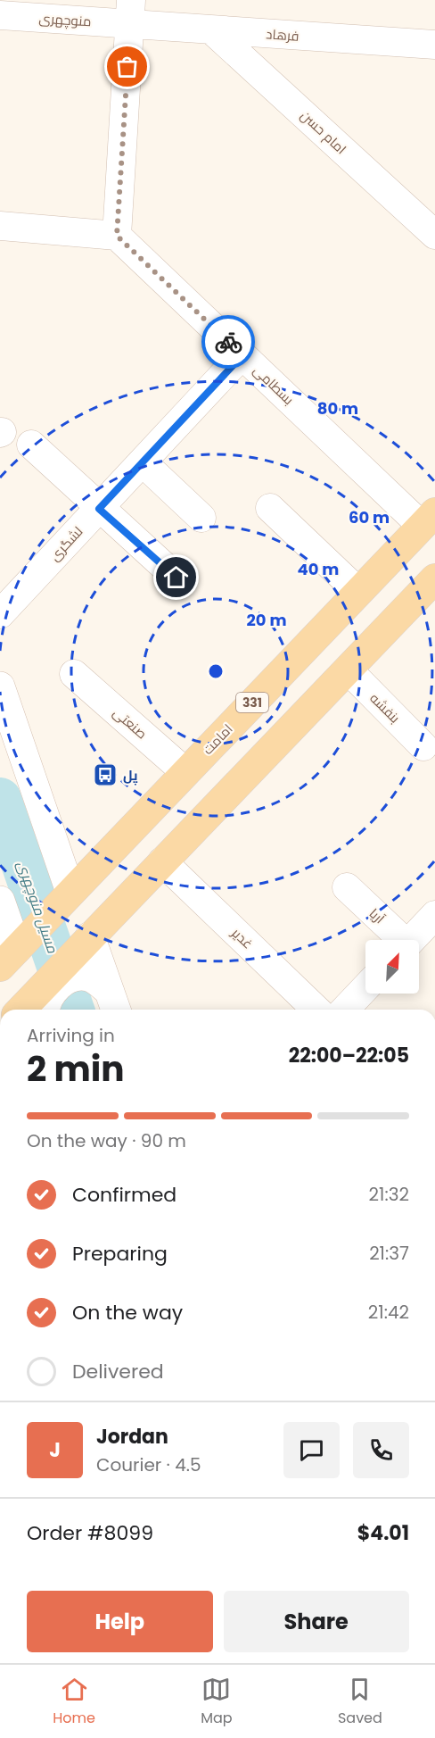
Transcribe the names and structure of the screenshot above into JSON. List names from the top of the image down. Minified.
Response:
{"streets":{"main road":["331","امامت"],"street":["منوچهری","فرهاد","امام حسن","بسطامی","لشگری","بنفشه","صنعتی","آریا","غدیر"]},"crossings":[["منوچهری","فرهاد"],["فرهاد","امام حسن"],["بسطامی","لشگری"],["بسطامی","امامت"],["صنعتی","امامت"]],"water":["مسیل منوچهری"],"places":{"bus stop":["پل"]},"north":"top right","page":{"heading":["2 min","Arriving in","22:00–22:05"],"panel":["Jordan","Courier · 4.5","Order #8099","$4.01"],"bar":"On the way · 90 m","list":[["Confirmed","21:32"],["Preparing","21:37"],["On the way","21:42"],"Delivered"],"round":"J","buttons":["Help","Share"],"tabs":["Home","Map","Saved"]},"rings":["80 m","60 m","40 m","20 m"]}
